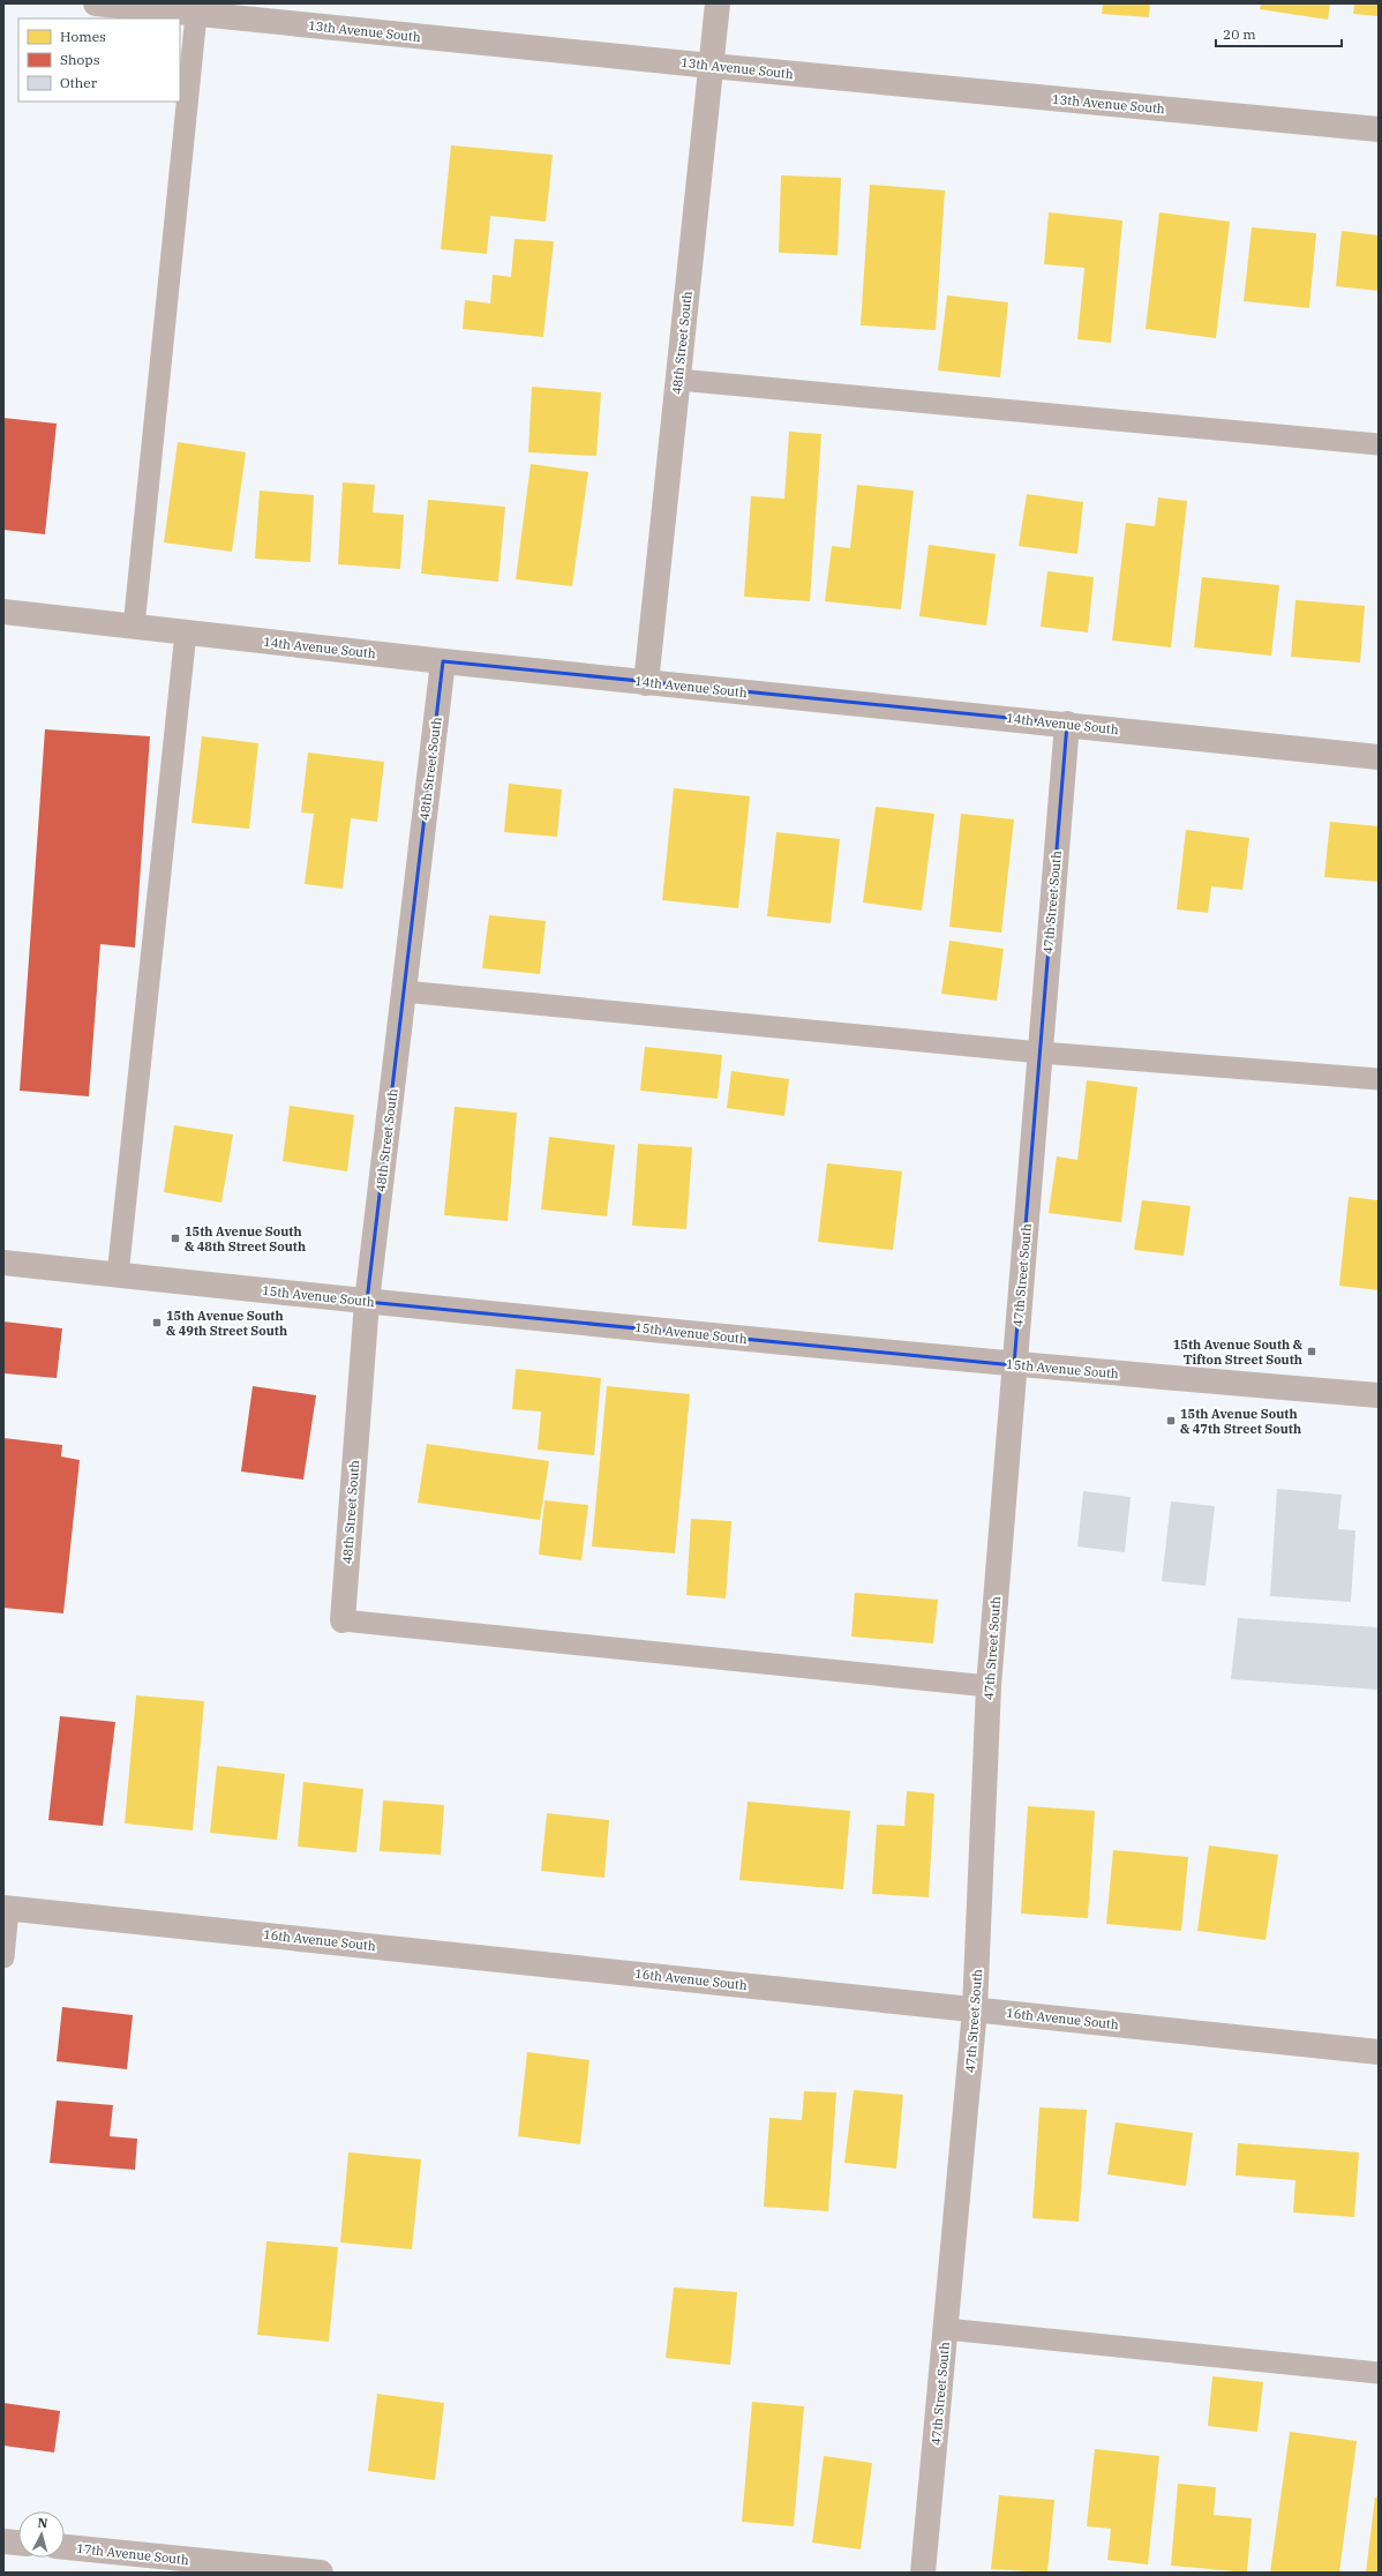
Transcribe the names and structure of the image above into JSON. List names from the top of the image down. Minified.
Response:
{"streets":{"street":["13th Avenue South","48th Street South","14th Avenue South","47th Street South","15th Avenue South","16th Avenue South","17th Avenue South"]},"crossings":[["13th Avenue South","48th Street South"],["48th Street South","14th Avenue South"],["48th Street South","15th Avenue South"],["14th Avenue South","47th Street South"],["47th Street South","15th Avenue South"],["47th Street South","16th Avenue South"]],"places":{"transit":["15th Avenue South & 48th Street South","15th Avenue South & 49th Street South","15th Avenue South & Tifton Street South","15th Avenue South & 47th Street South"]},"legend":["Homes","Shops","Other"],"scale_bar":"20 m","north":"top"}
